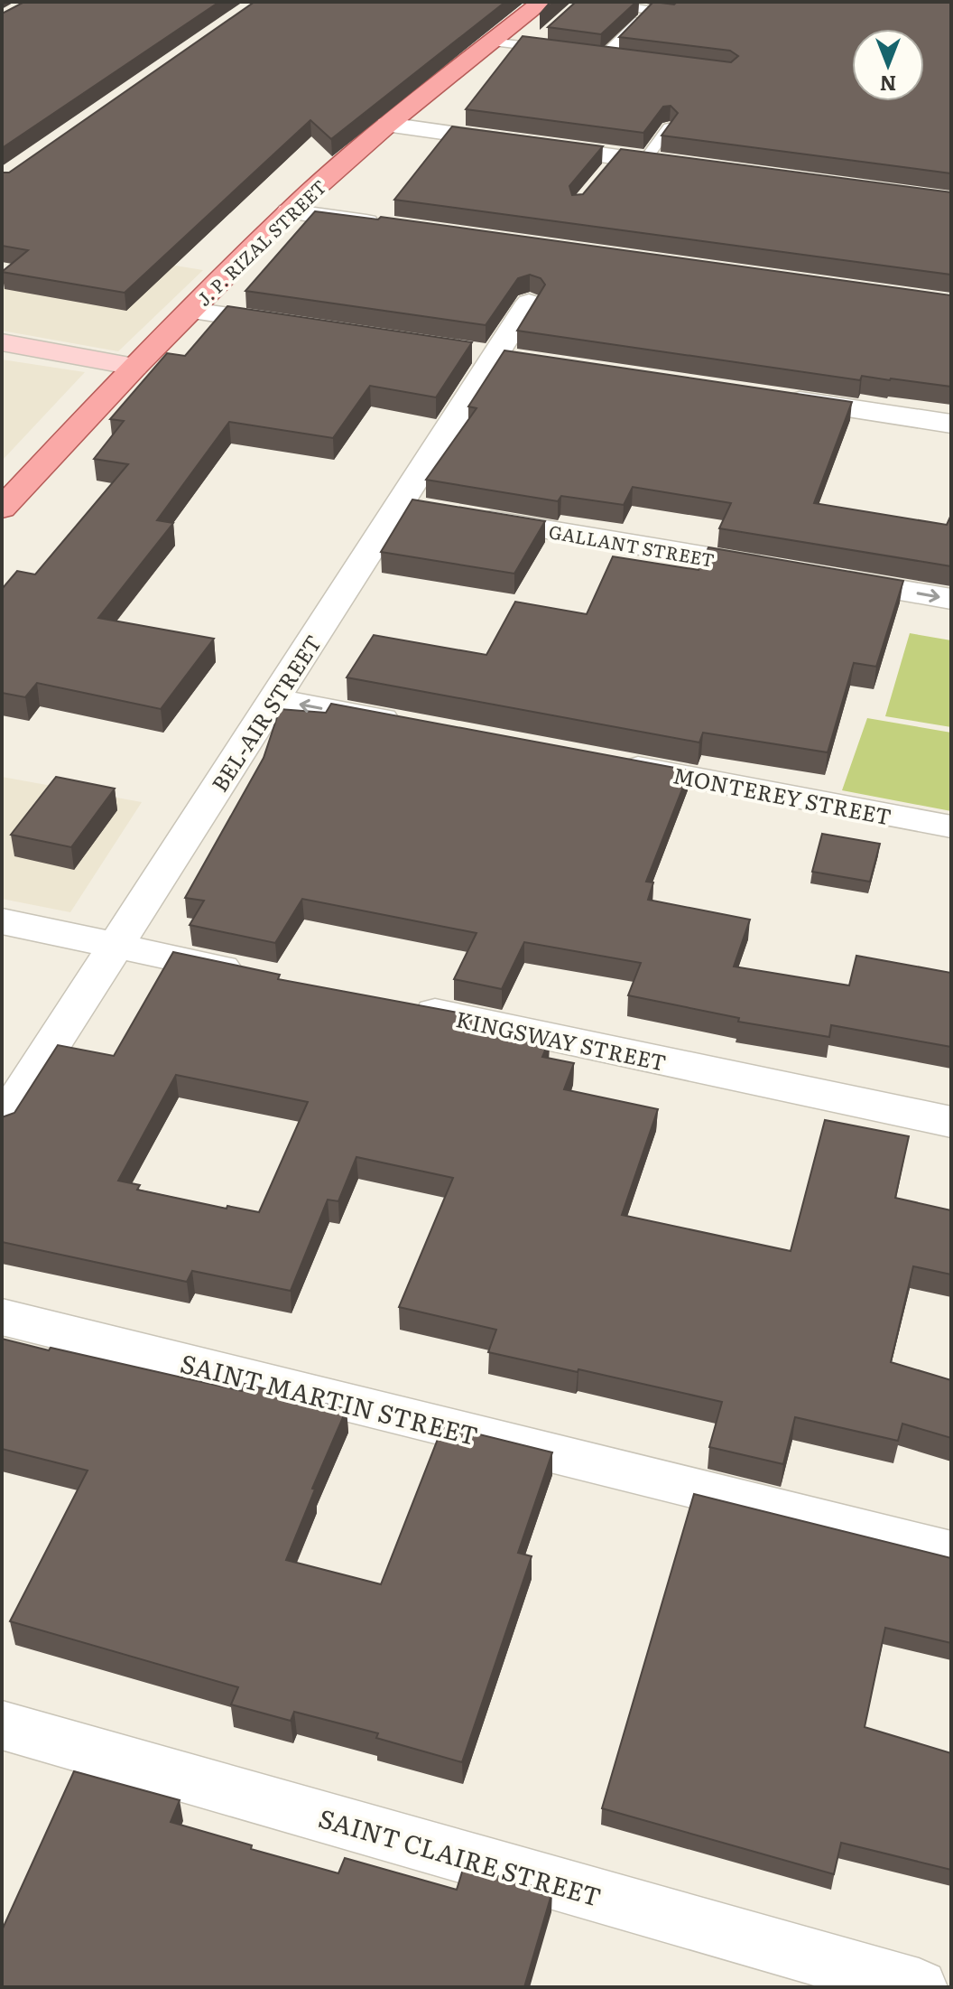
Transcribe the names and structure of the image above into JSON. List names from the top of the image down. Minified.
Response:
{"streets":{"main road":["J. P. RIZAL STREET"],"street":["GALLANT STREET","BEL-AIR STREET","MONTEREY STREET","KINGSWAY STREET","SAINT MARTIN STREET","SAINT CLAIRE STREET"]},"crossings":[["GALLANT STREET","BEL-AIR STREET"]],"north":"bottom"}
